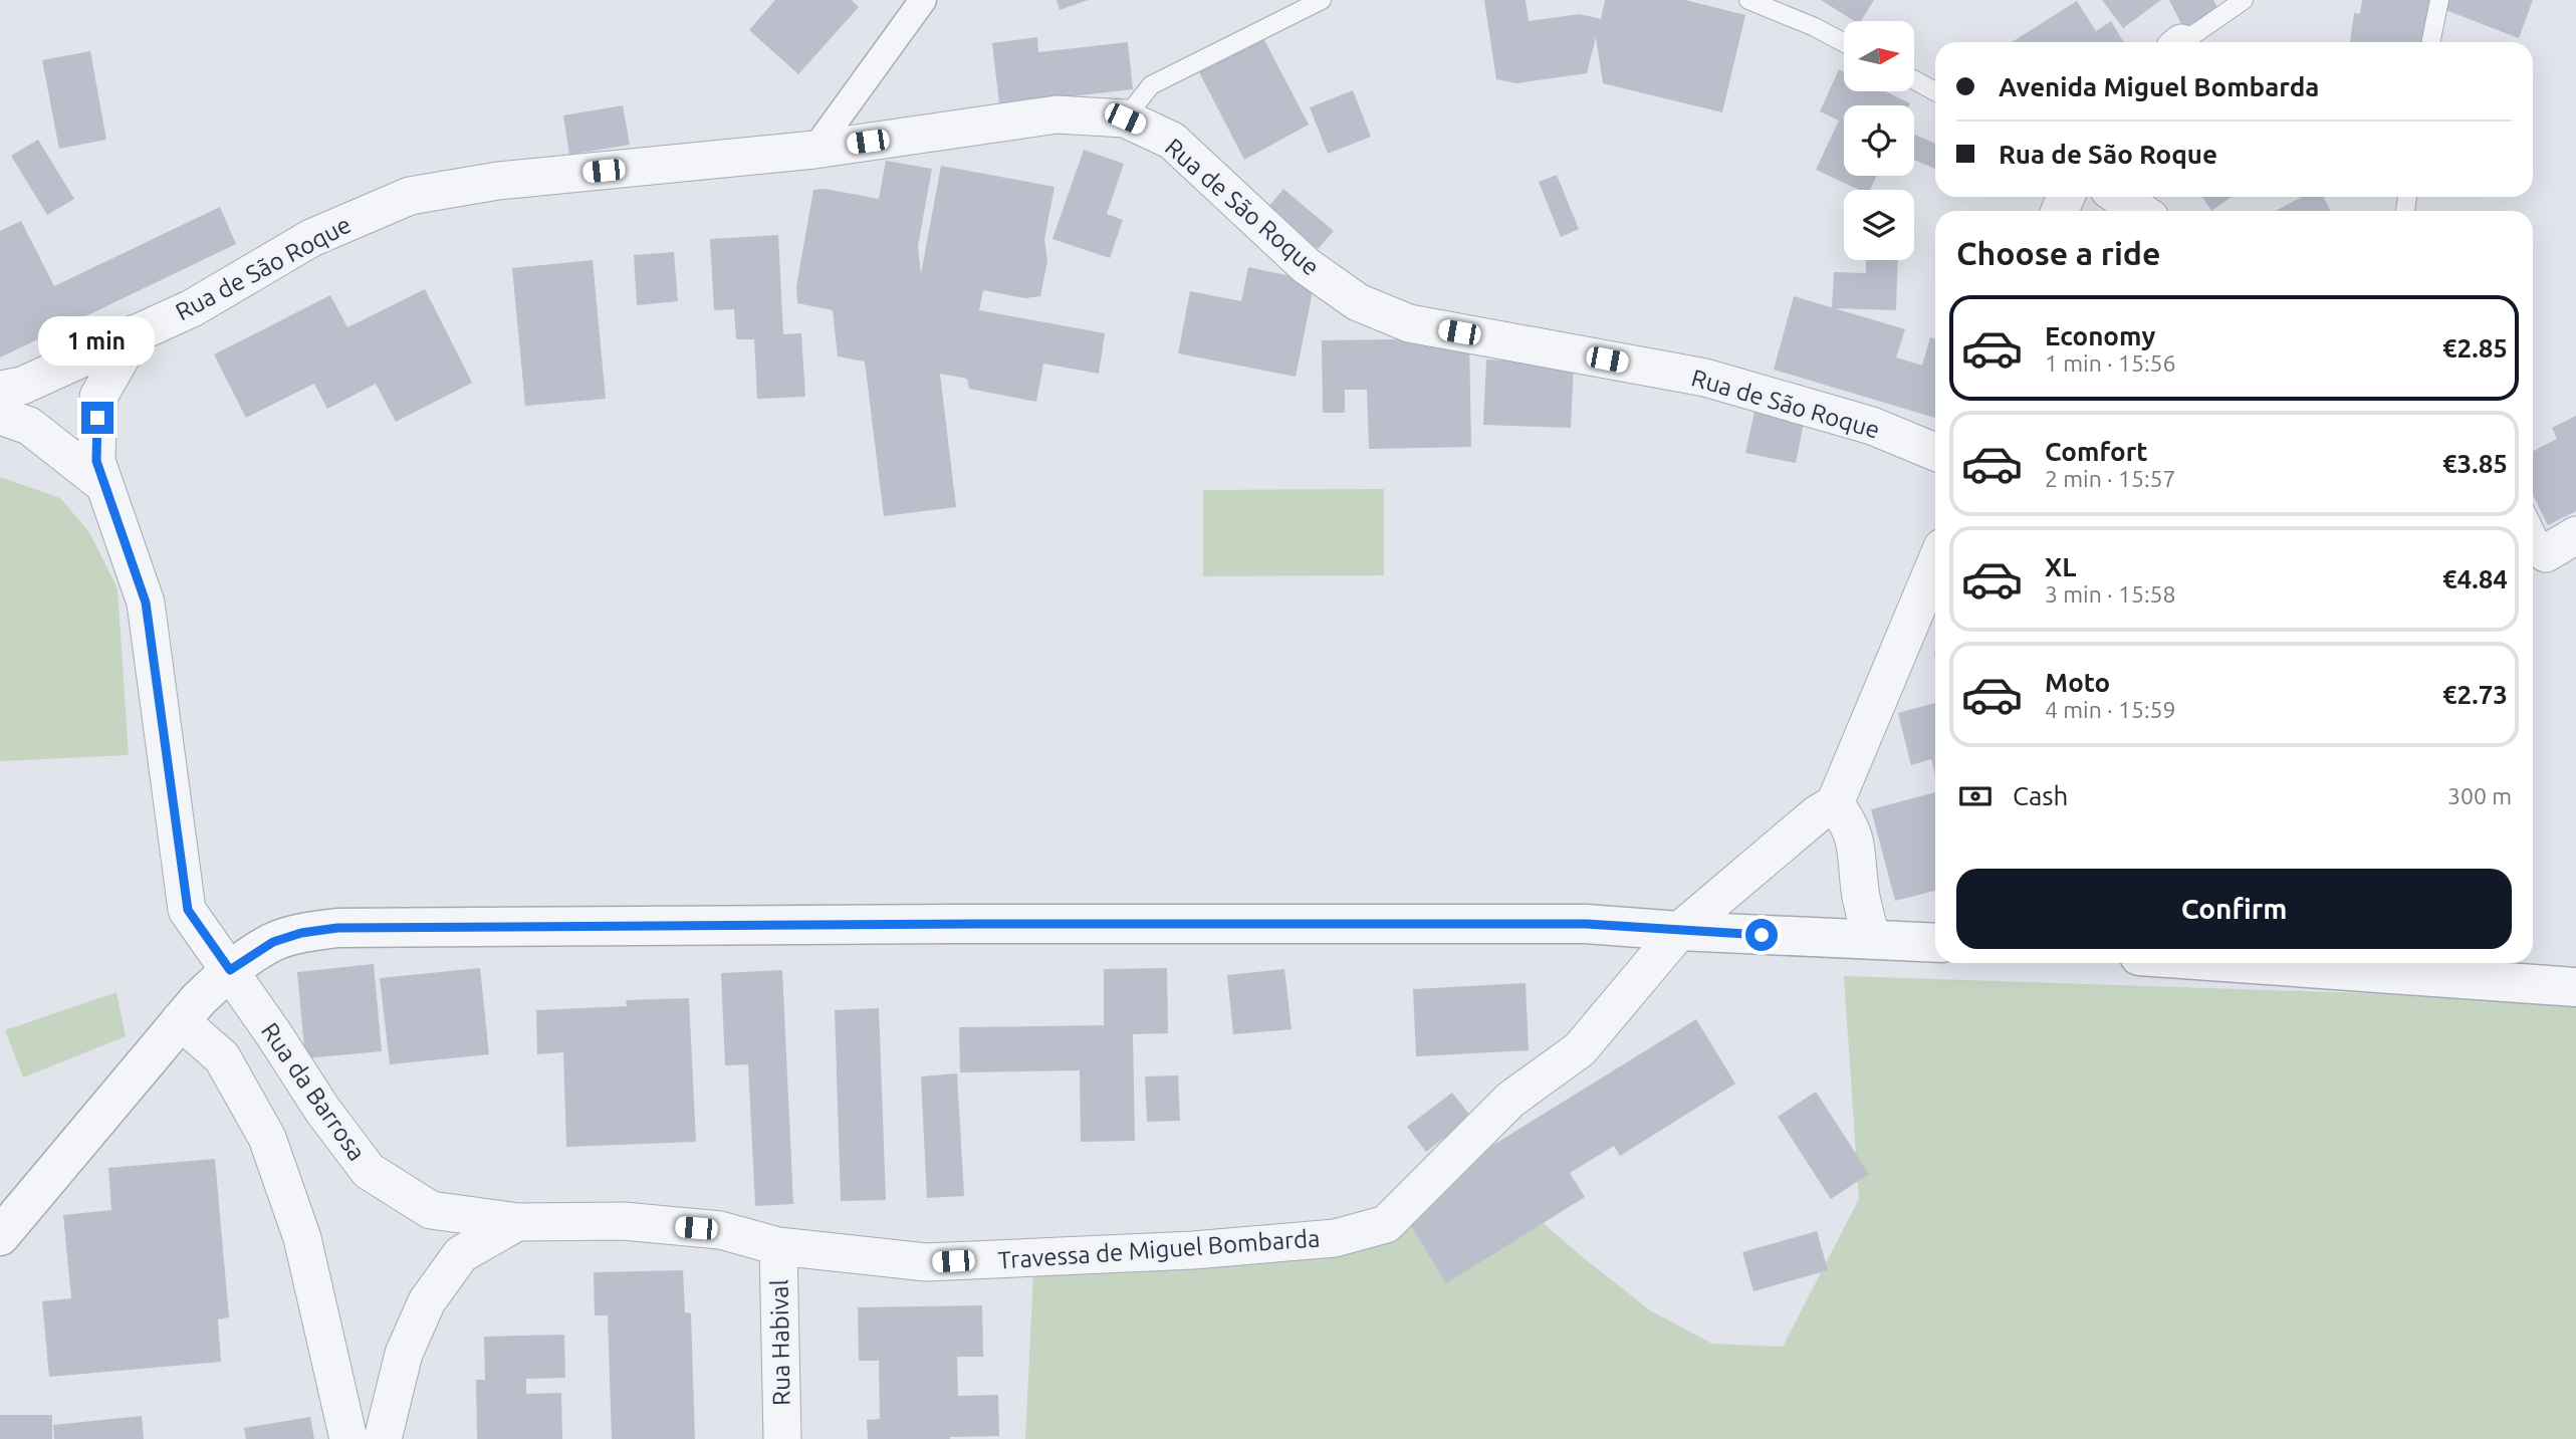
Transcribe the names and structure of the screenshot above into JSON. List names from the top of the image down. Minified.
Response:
{"streets":{"street":["Rua de São Roque","Rua da Barrosa","Travessa de Miguel Bombarda","Rua Habival"]},"crossings":[["Rua da Barrosa","Travessa de Miguel Bombarda"],["Travessa de Miguel Bombarda","Rua Habival"]],"north":"right","page":{"banner":["Avenida Miguel Bombarda","Rua de São Roque"],"heading":"Choose a ride","list":[{"name":"Economy","note":"1 min · 15:56","value":"€2.85"},{"name":"Comfort","note":"2 min · 15:57","value":"€3.85"},{"name":"XL","note":"3 min · 15:58","value":"€4.84"},{"name":"Moto","note":"4 min · 15:59","value":"€2.73"}],"bubble":"1 min","pay":["Cash","300 m"],"buttons":"Confirm"}}
